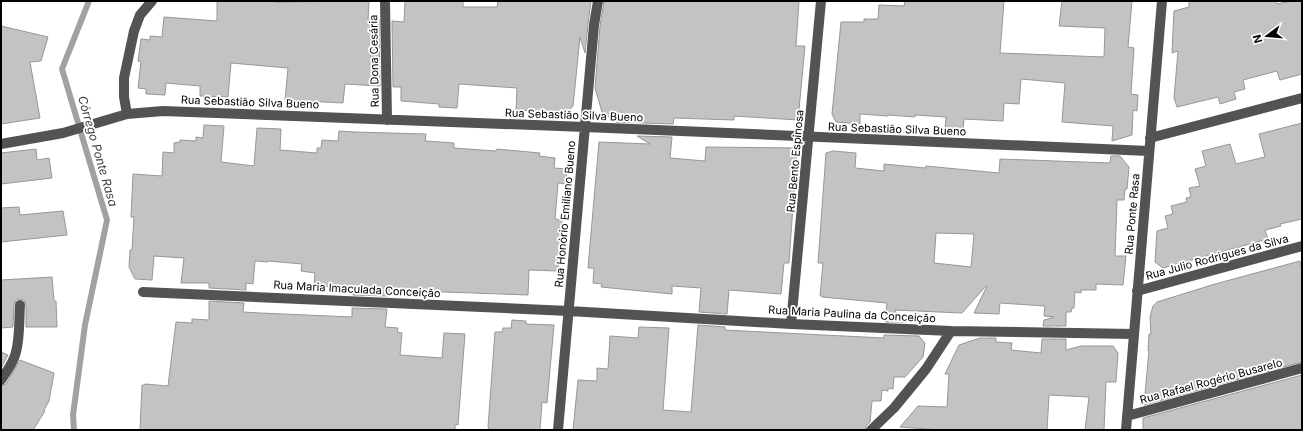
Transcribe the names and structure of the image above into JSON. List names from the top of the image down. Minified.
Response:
{"streets":{"street":["Rua Dona Cesária","Rua Sebastião Silva Bueno","Rua Bento Espinosa","Rua Honório Emiliano Bueno","Rua Ponte Rasa","Rua Julio Rodrigues da Silva","Rua Maria Imaculada Conceição","Rua Maria Paulina da Conceição","Rua Rafael Rogério Busarelo"]},"crossings":[["Rua Dona Cesária","Rua Sebastião Silva Bueno"],["Rua Sebastião Silva Bueno","Rua Bento Espinosa"],["Rua Sebastião Silva Bueno","Rua Honório Emiliano Bueno"],["Rua Sebastião Silva Bueno","Rua Ponte Rasa"],["Rua Bento Espinosa","Rua Maria Paulina da Conceição"],["Rua Honório Emiliano Bueno","Rua Maria Imaculada Conceição"],["Rua Honório Emiliano Bueno","Rua Maria Paulina da Conceição"],["Rua Ponte Rasa","Rua Julio Rodrigues da Silva"],["Rua Ponte Rasa","Rua Maria Paulina da Conceição"],["Rua Ponte Rasa","Rua Rafael Rogério Busarelo"],["Rua Maria Imaculada Conceição","Rua Maria Paulina da Conceição"]],"water":["Córrego Ponte Rasa"],"north":"left"}
